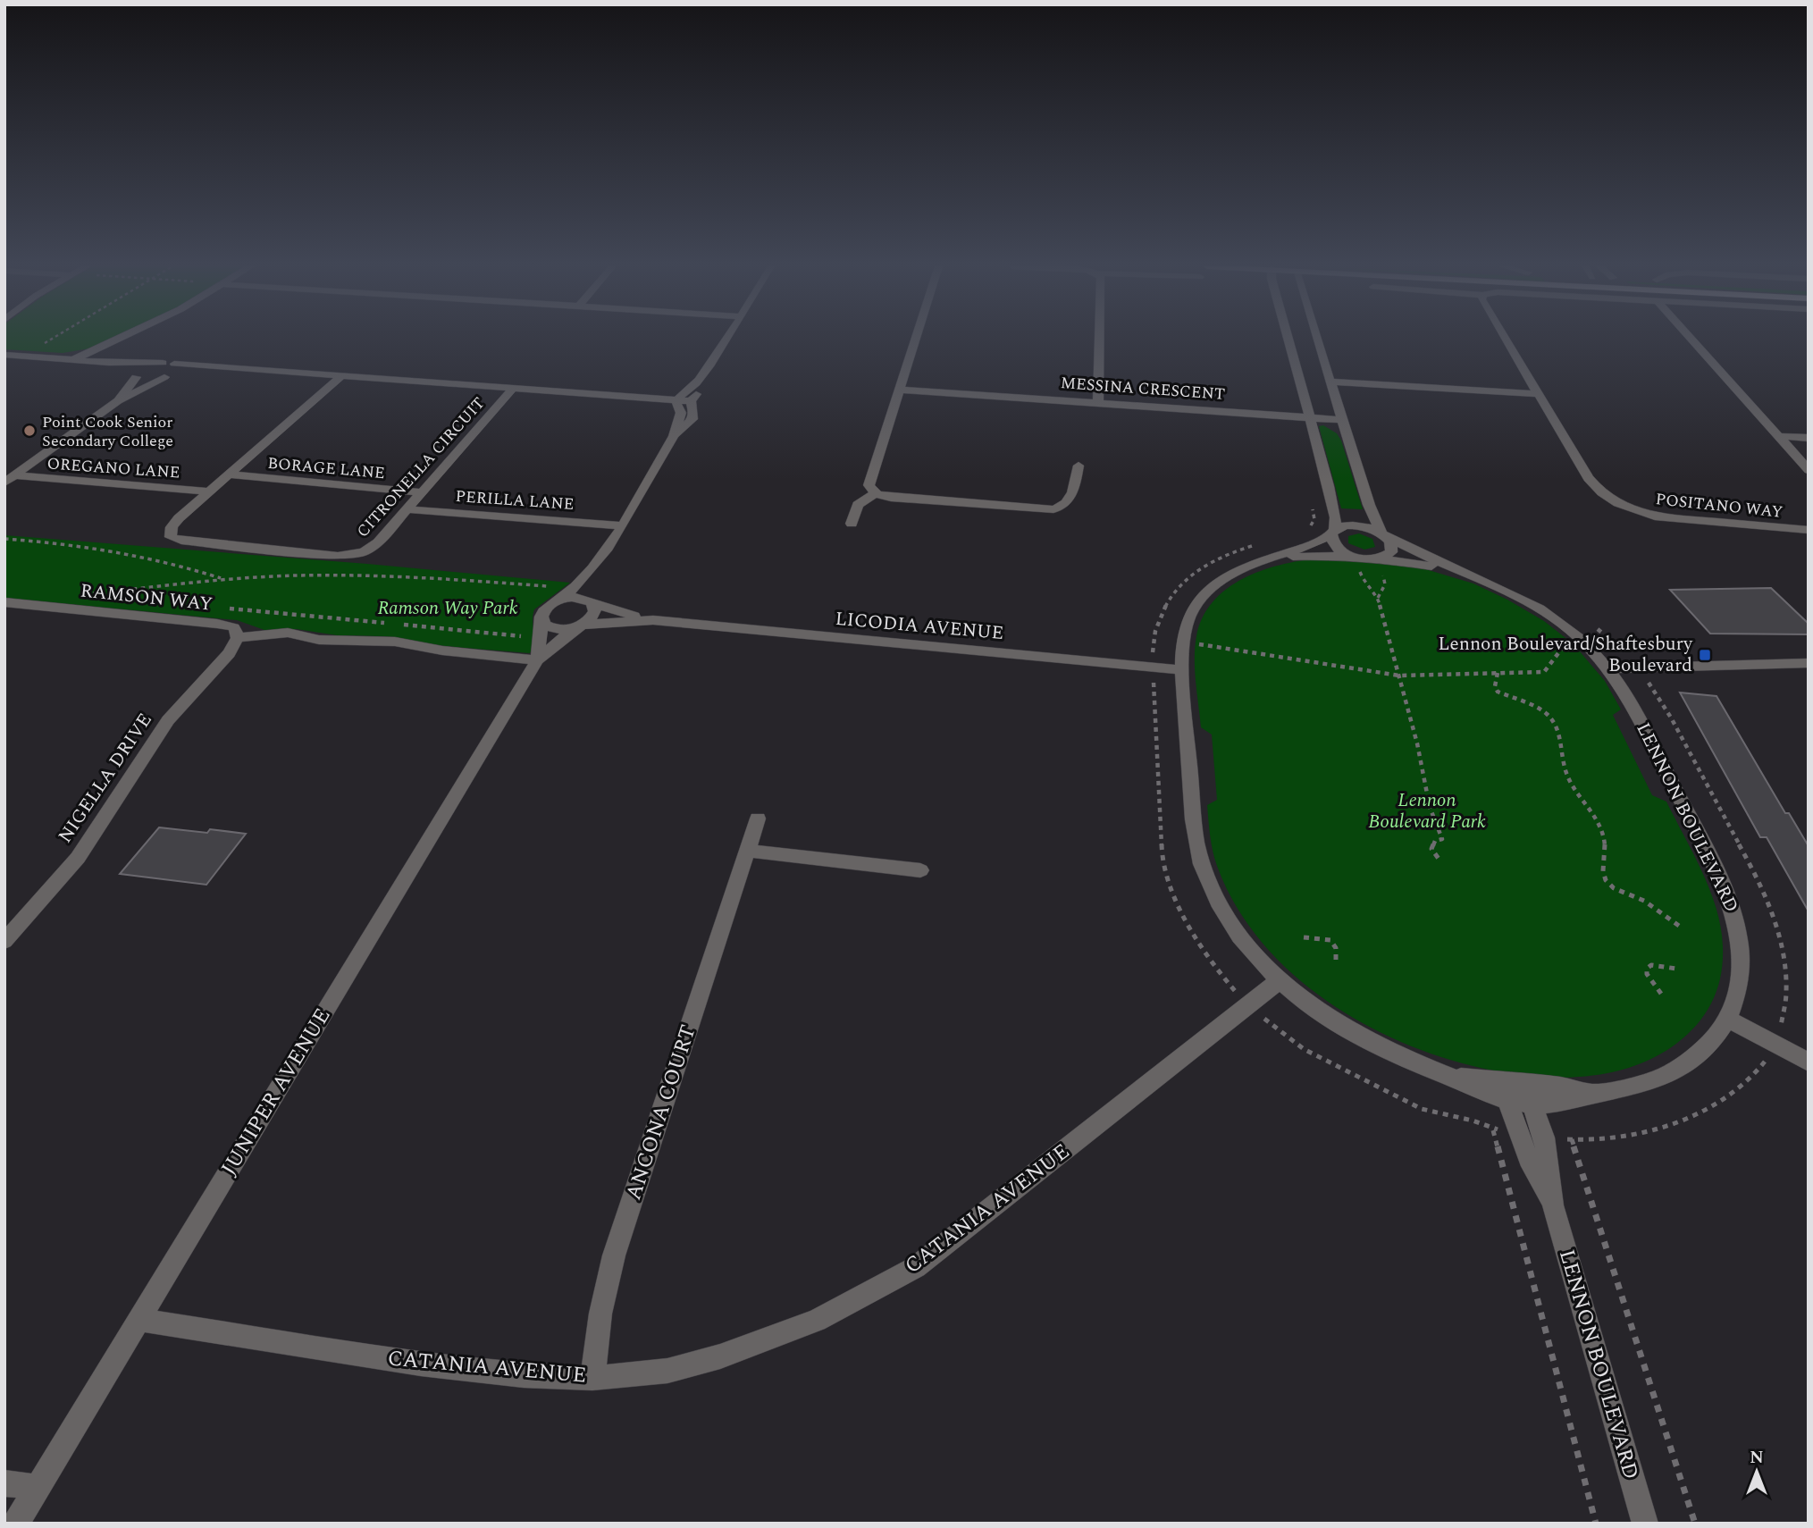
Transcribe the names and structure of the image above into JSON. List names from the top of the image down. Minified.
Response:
{"streets":{"street":["MESSINA CRESCENT","CITRONELLA CIRCUIT","OREGANO LANE","BORAGE LANE","PERILLA LANE","POSITANO WAY","RAMSON WAY","LICODIA AVENUE","NIGELLA DRIVE","LENNON BOULEVARD","JUNIPER AVENUE","ANCONA COURT","CATANIA AVENUE"]},"crossings":[["CITRONELLA CIRCUIT","OREGANO LANE"],["CITRONELLA CIRCUIT","BORAGE LANE"],["CITRONELLA CIRCUIT","PERILLA LANE"],["RAMSON WAY","NIGELLA DRIVE"],["LICODIA AVENUE","LENNON BOULEVARD"],["LICODIA AVENUE","JUNIPER AVENUE"],["LENNON BOULEVARD","CATANIA AVENUE"],["JUNIPER AVENUE","CATANIA AVENUE"],["ANCONA COURT","CATANIA AVENUE"]],"parks":["Ramson Way Park","Lennon Boulevard Park"],"places":{"other":["Point Cook Senior Secondary College"],"transit":["Lennon Boulevard/Shaftesbury Boulevard"]},"north":"top"}
